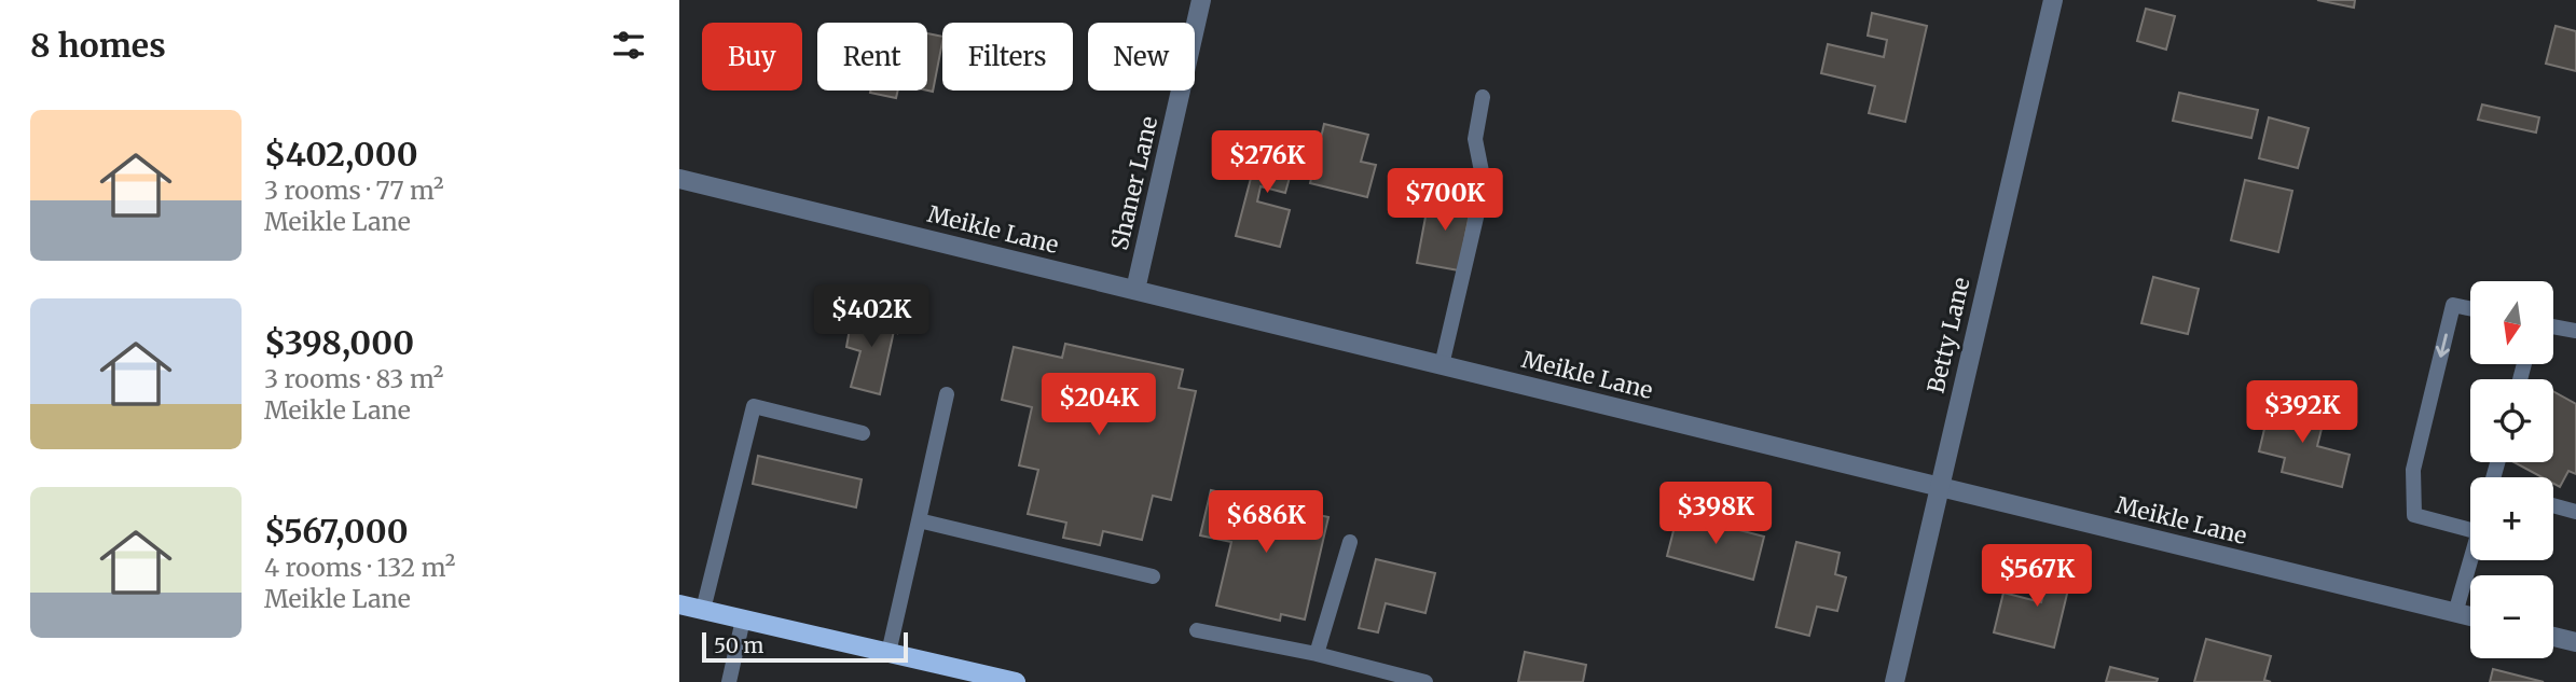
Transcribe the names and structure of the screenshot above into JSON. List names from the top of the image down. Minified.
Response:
{"streets":{"street":["Shaner Lane","Meikle Lane","Betty Lane"]},"crossings":[["Shaner Lane","Meikle Lane"],["Meikle Lane","Betty Lane"]],"scale_bar":"50 m","north":"bottom","page":{"heading":"8 homes","chip":["Buy","Rent","Filters","New"],"list":[{"name":"$402,000","note":"3 rooms · 77 m² · Meikle Lane"},{"name":"$398,000","note":"3 rooms · 83 m² · Meikle Lane"},{"name":"$567,000","note":"4 rooms · 132 m² · Meikle Lane"}],"price":["$276K","$700K","$402K","$204K","$392K","$398K","$686K","$567K"],"map_buttons":["+","−"],"scale":"50 m"}}
